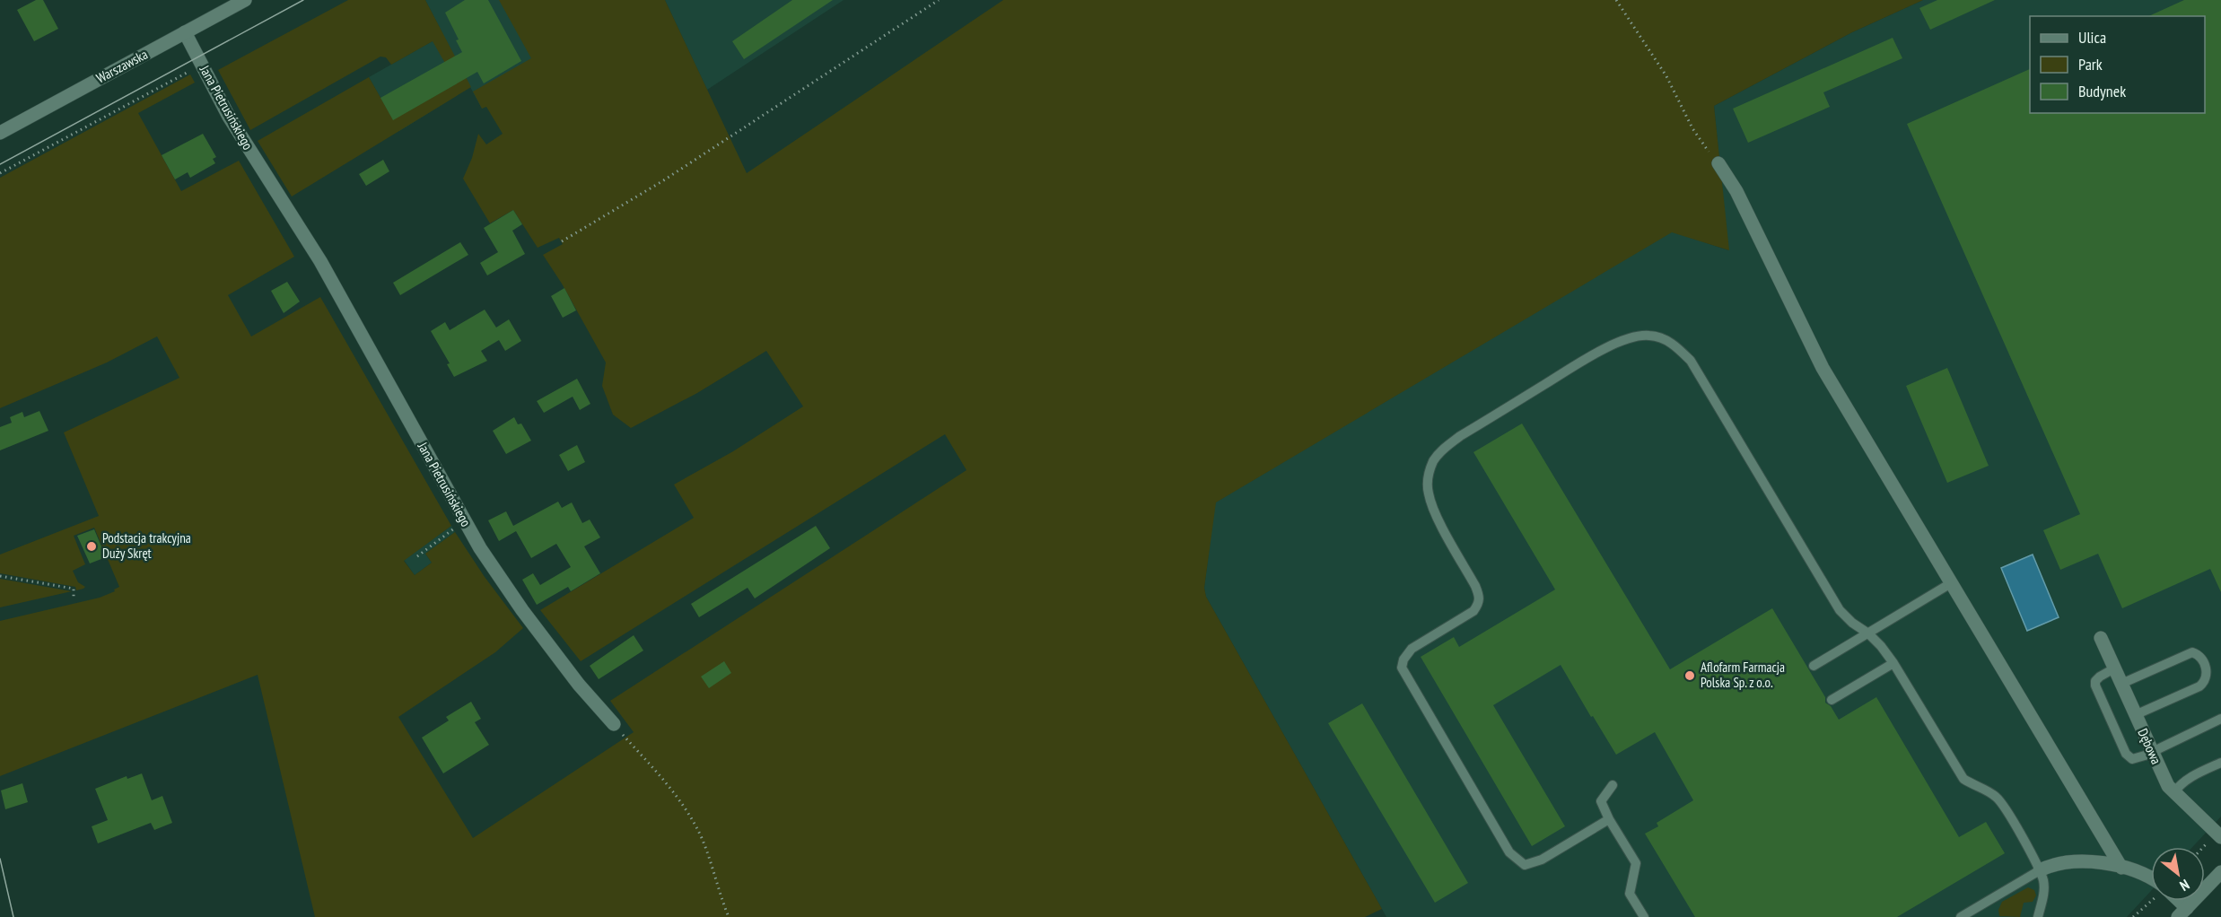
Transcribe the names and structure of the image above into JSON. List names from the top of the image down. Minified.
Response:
{"streets":{"street":["Warszawska","Jana Pietrusińskiego","Dębowa"]},"crossings":[["Warszawska","Jana Pietrusińskiego"]],"places":["Podstacja trakcyjna Duży Skręt","Aflofarm Farmacja Polska Sp. z o.o."],"legend":["Ulica","Park","Budynek"],"north":"bottom right"}
